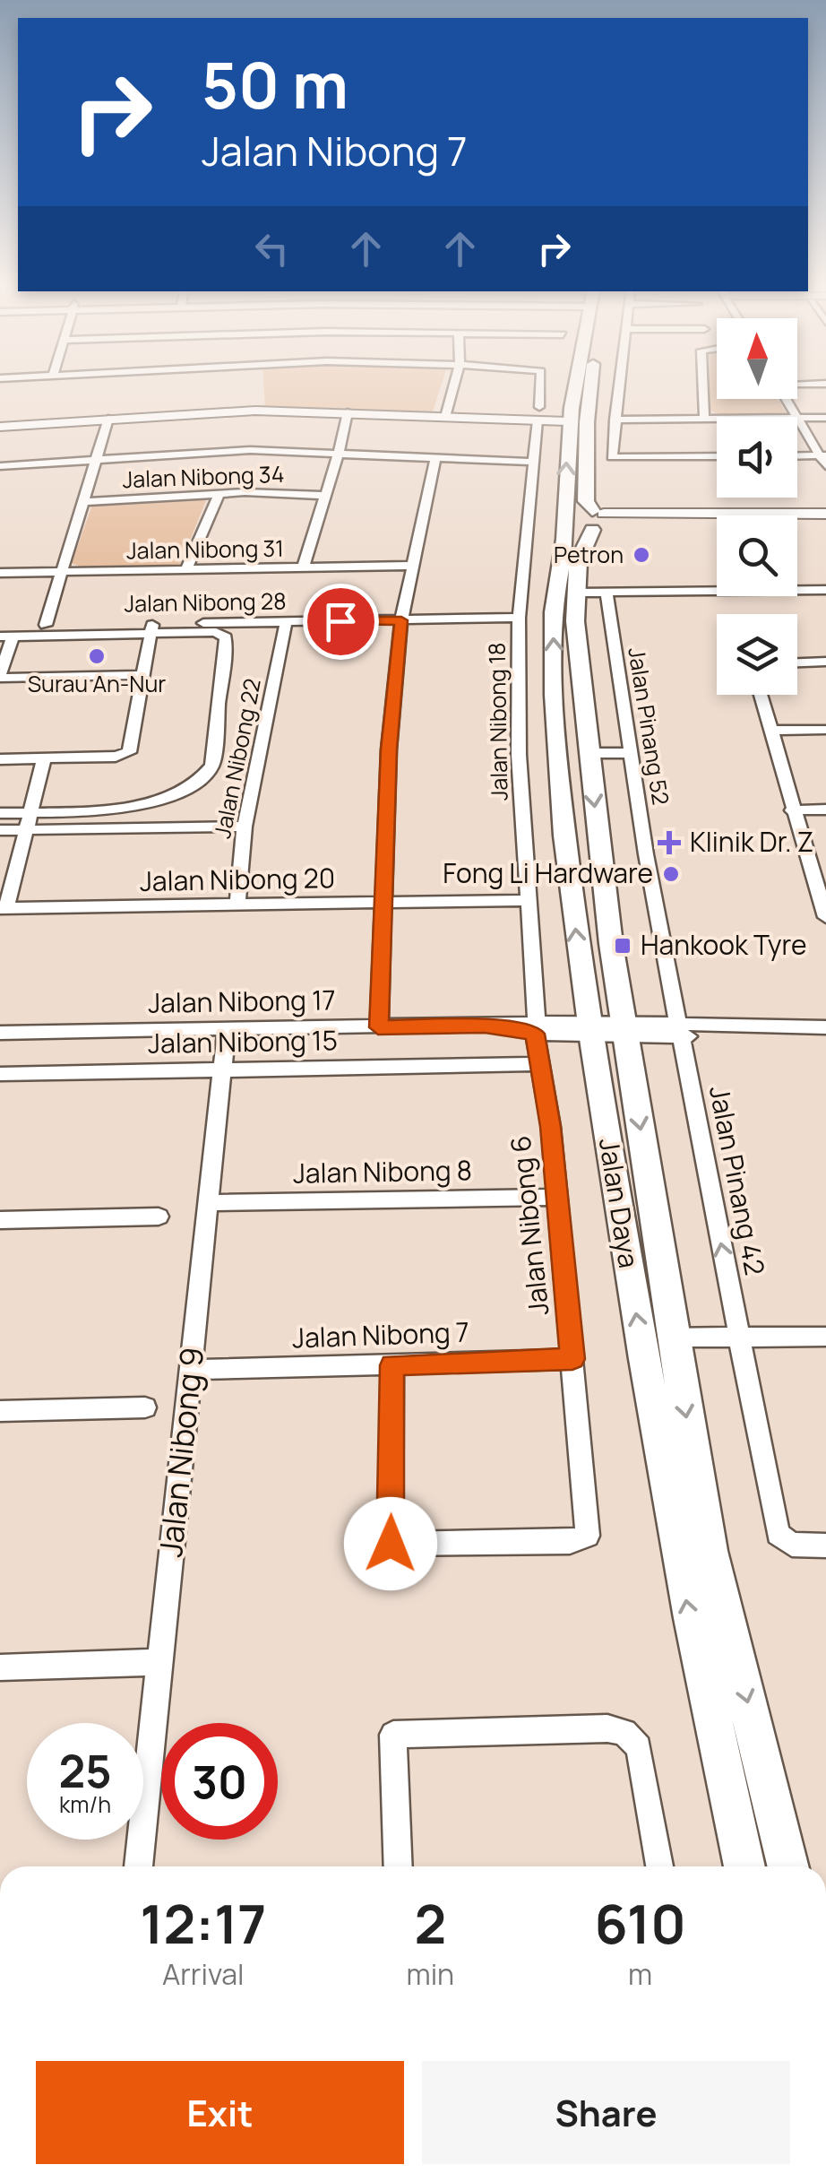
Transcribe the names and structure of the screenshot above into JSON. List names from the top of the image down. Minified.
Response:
{"streets":{"main road":["Jalan Daya"],"street":["Jalan Nibong 34","Jalan Nibong 31","Jalan Nibong 28","Jalan Nibong 18","Jalan Pinang 52","Jalan Nibong 22","Jalan Nibong 20","Jalan Nibong 17","Jalan Nibong 15","Jalan Nibong 8","Jalan Pinang 42","Jalan Nibong 6","Jalan Nibong 7","Jalan Nibong 9"]},"crossings":[["Jalan Nibong 28","Jalan Nibong 18"],["Jalan Nibong 28","Jalan Nibong 22"],["Jalan Nibong 18","Jalan Nibong 20"],["Jalan Nibong 18","Jalan Nibong 17"],["Jalan Nibong 18","Jalan Nibong 6"],["Jalan Pinang 52","Jalan Nibong 17"],["Jalan Pinang 52","Jalan Pinang 42"],["Jalan Nibong 22","Jalan Nibong 20"],["Jalan Nibong 17","Jalan Pinang 42"],["Jalan Nibong 17","Jalan Daya"],["Jalan Nibong 17","Jalan Nibong 6"],["Jalan Nibong 17","Jalan Nibong 9"],["Jalan Nibong 15","Jalan Nibong 6"],["Jalan Nibong 15","Jalan Nibong 9"],["Jalan Nibong 8","Jalan Nibong 6"],["Jalan Nibong 8","Jalan Nibong 9"],["Jalan Nibong 6","Jalan Nibong 7"],["Jalan Nibong 7","Jalan Nibong 9"]],"one_way":["Jalan Pinang 42"],"places":{"other":["Petron","Surau An-Nur","Fong Li Hardware"],"health":["Klinik Dr. Z"],"transit":["Hankook Tyre"]},"north":"top","page":{"turn":["50 m","Jalan Nibong 7"],"speed":"25 km/h","limit":"30","eta":["12:17","Arrival","2","min","610","m"],"buttons":["Exit","Share"]}}
